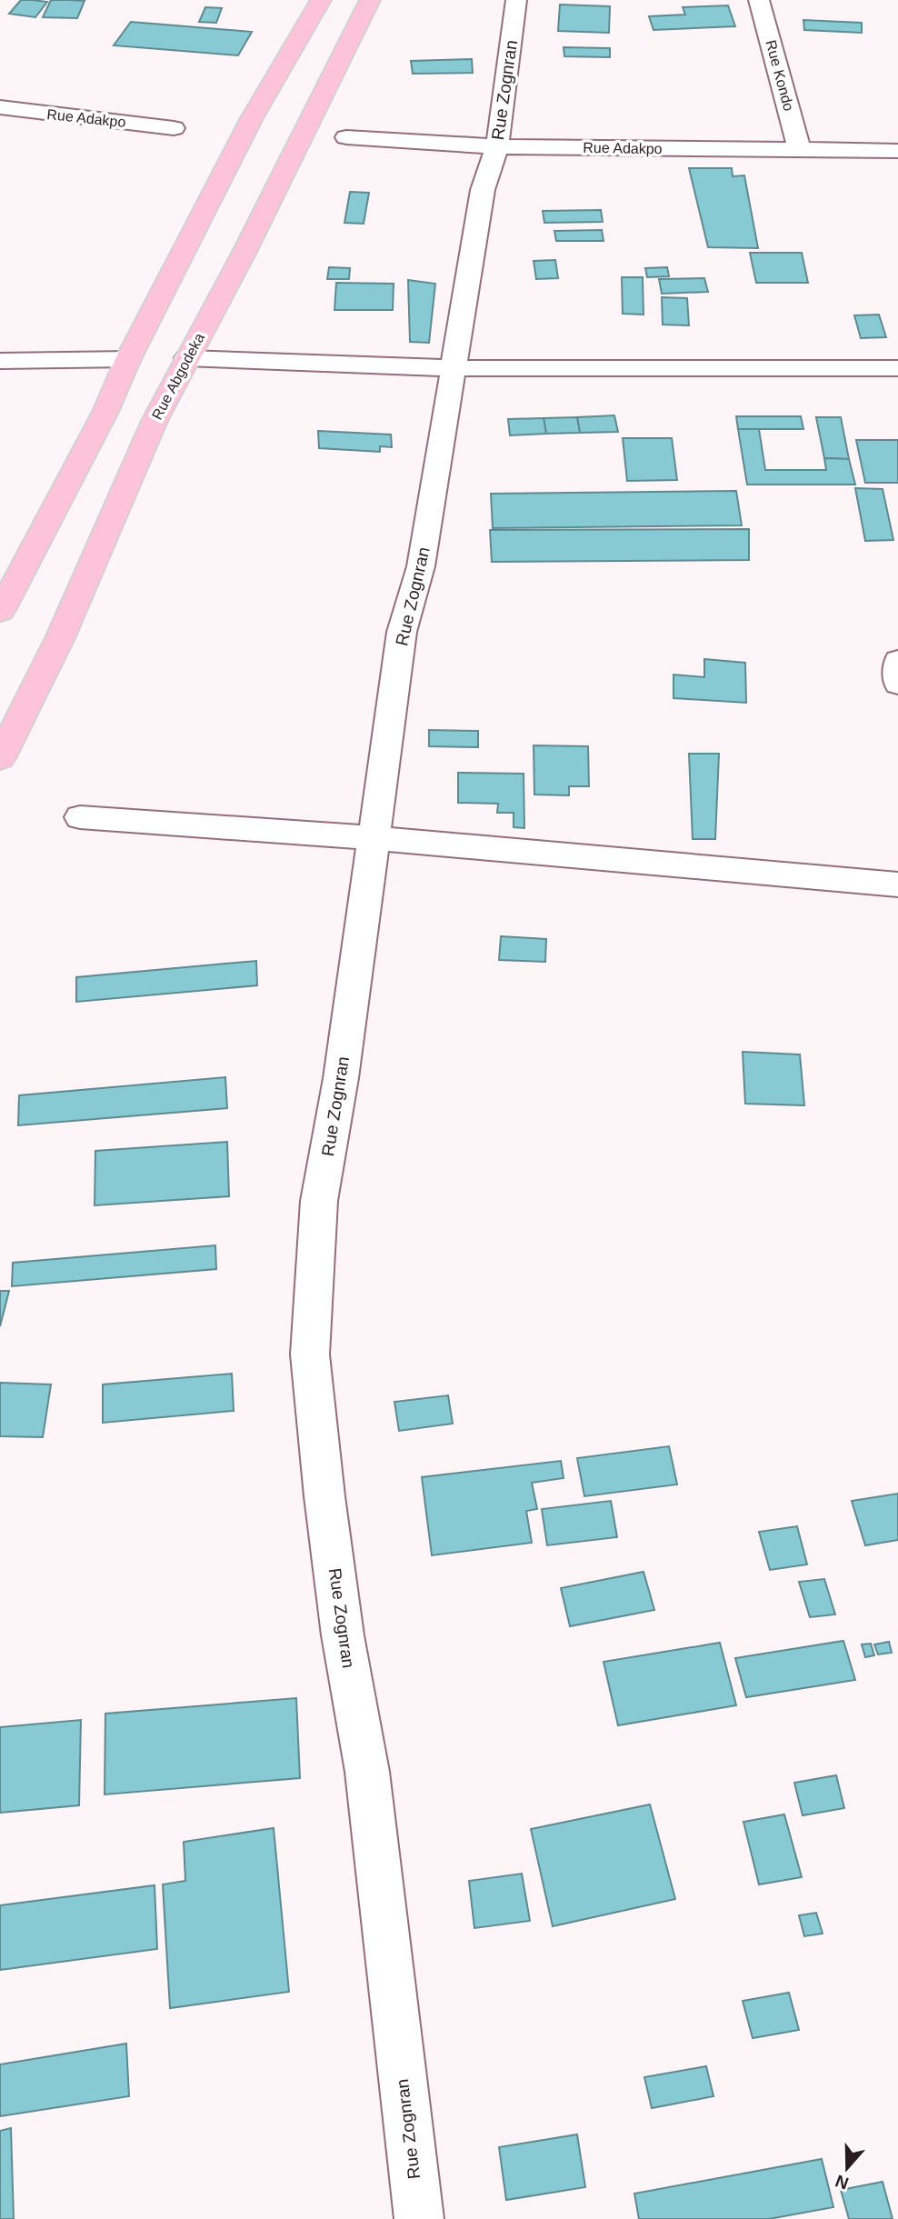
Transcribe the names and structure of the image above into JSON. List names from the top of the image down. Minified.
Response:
{"streets":{"main road":["Rue Abgodeka"],"street":["Rue Kondo","Rue Zognran","Rue Adakpo"]},"crossings":[["Rue Kondo","Rue Adakpo"],["Rue Zognran","Rue Adakpo"]],"north":"bottom"}
